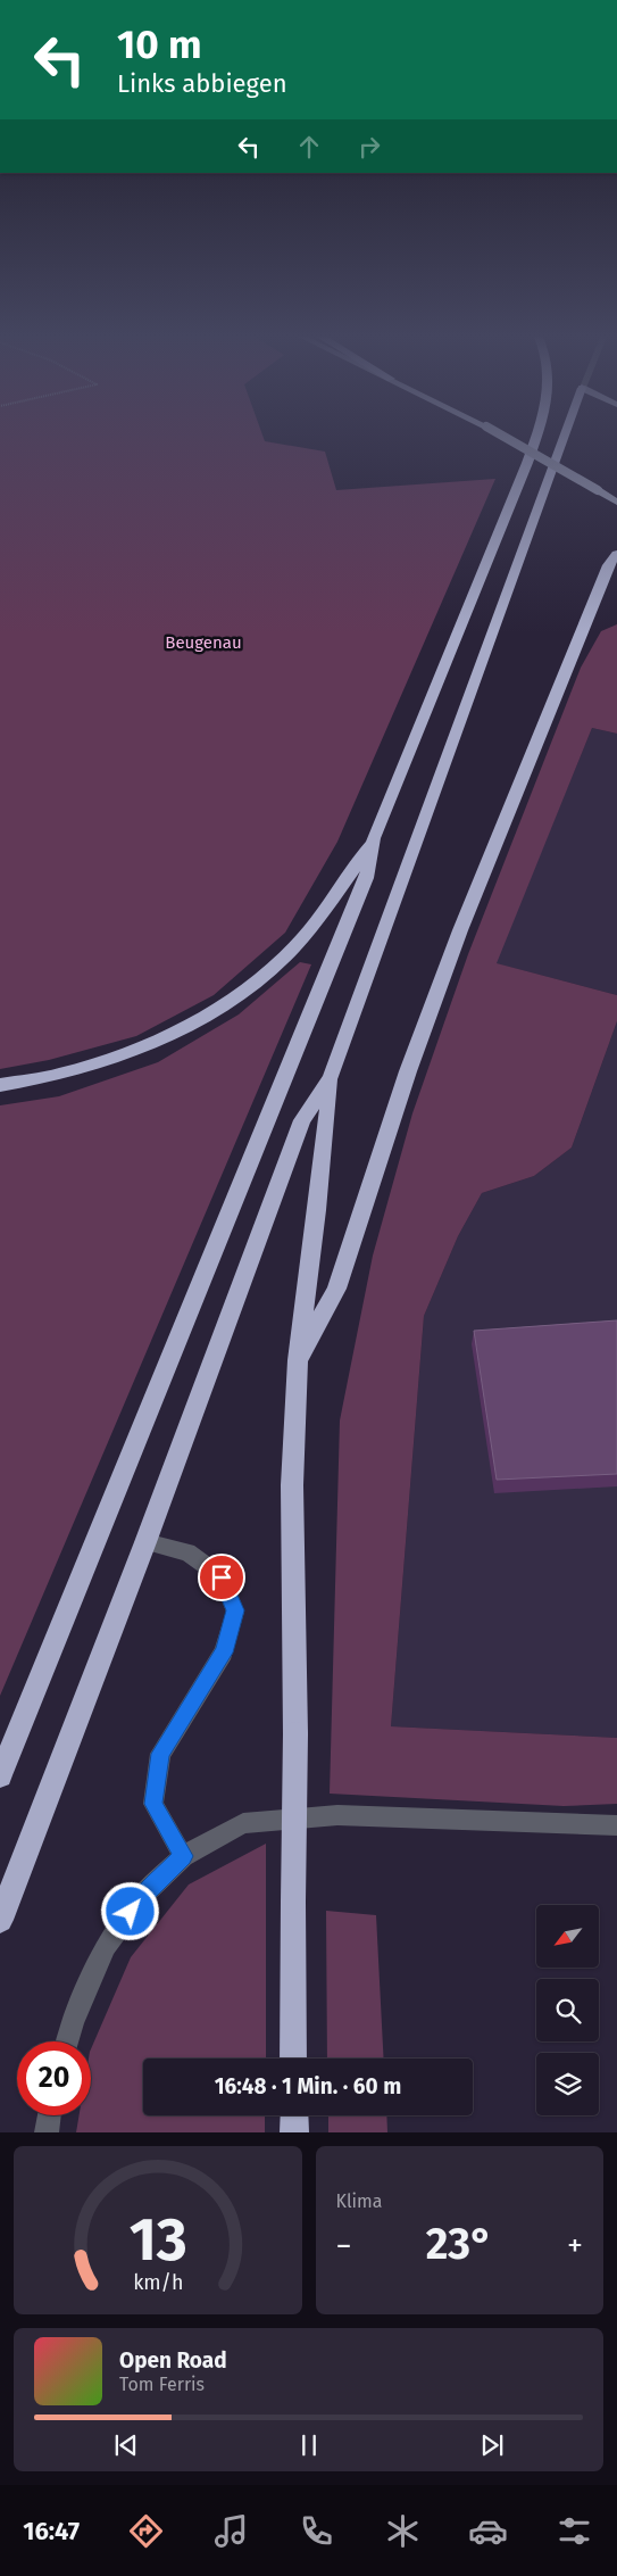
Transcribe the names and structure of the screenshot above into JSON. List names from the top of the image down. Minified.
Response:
{"parks":["Beugenau"],"north":"bottom left","page":{"turn":["10 m","Links abbiegen"],"limit":"20","trip":"16:48 · 1 Min. · 60 m","tile":"Klima","heat":["−","23°","+"],"song":["Open Road","Tom Ferris"],"tabs":"16:47","gauge":["13","km/h"]}}
